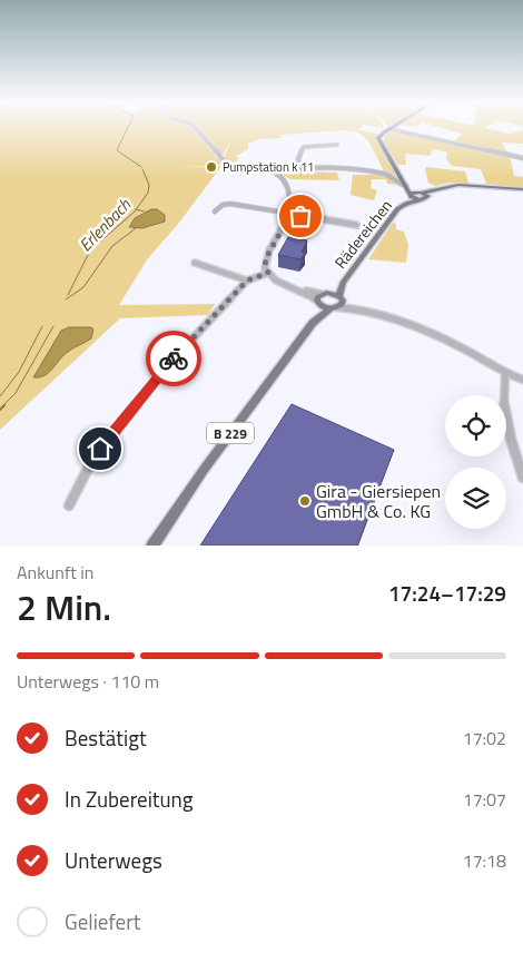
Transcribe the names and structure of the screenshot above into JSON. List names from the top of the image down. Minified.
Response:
{"streets":{"main road":["Rädereichen","B 229"]},"crossings":[["Rädereichen","B 229"]],"water":["Erlenbach"],"places":["Pumpstation k 11","Gira - Giersiepen GmbH & Co. KG"],"page":{"heading":["2 Min.","Ankunft in","17:24–17:29"],"bar":"Unterwegs · 110 m","list":[["Bestätigt","17:02"],["In Zubereitung","17:07"],["Unterwegs","17:18"],"Geliefert"]}}
